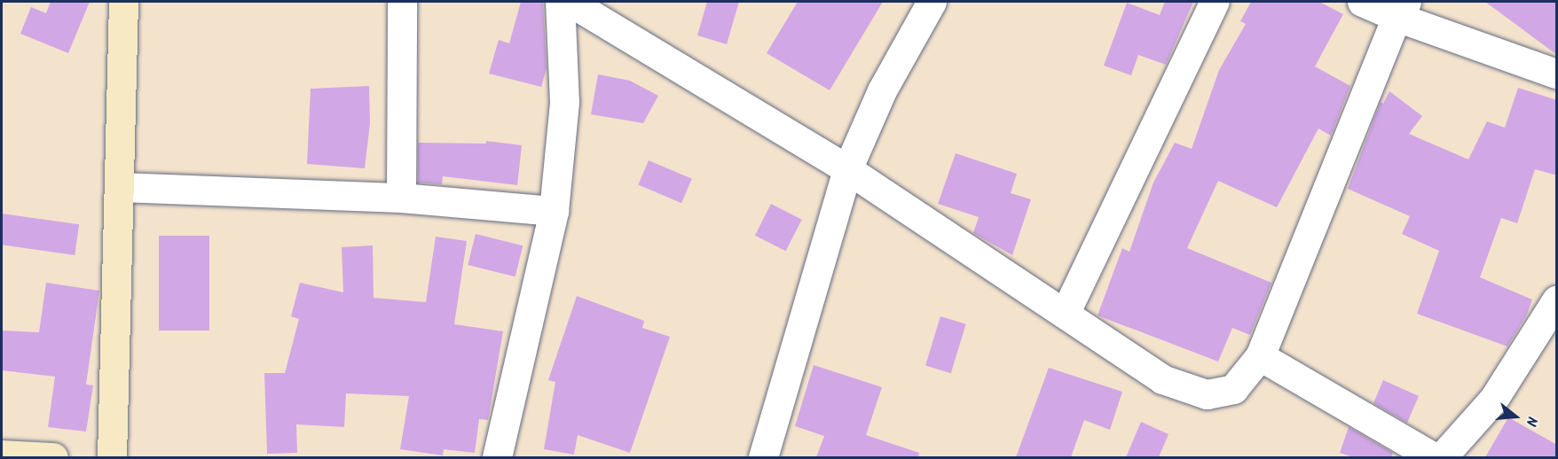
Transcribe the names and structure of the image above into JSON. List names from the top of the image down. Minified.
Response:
{"north":"right"}
